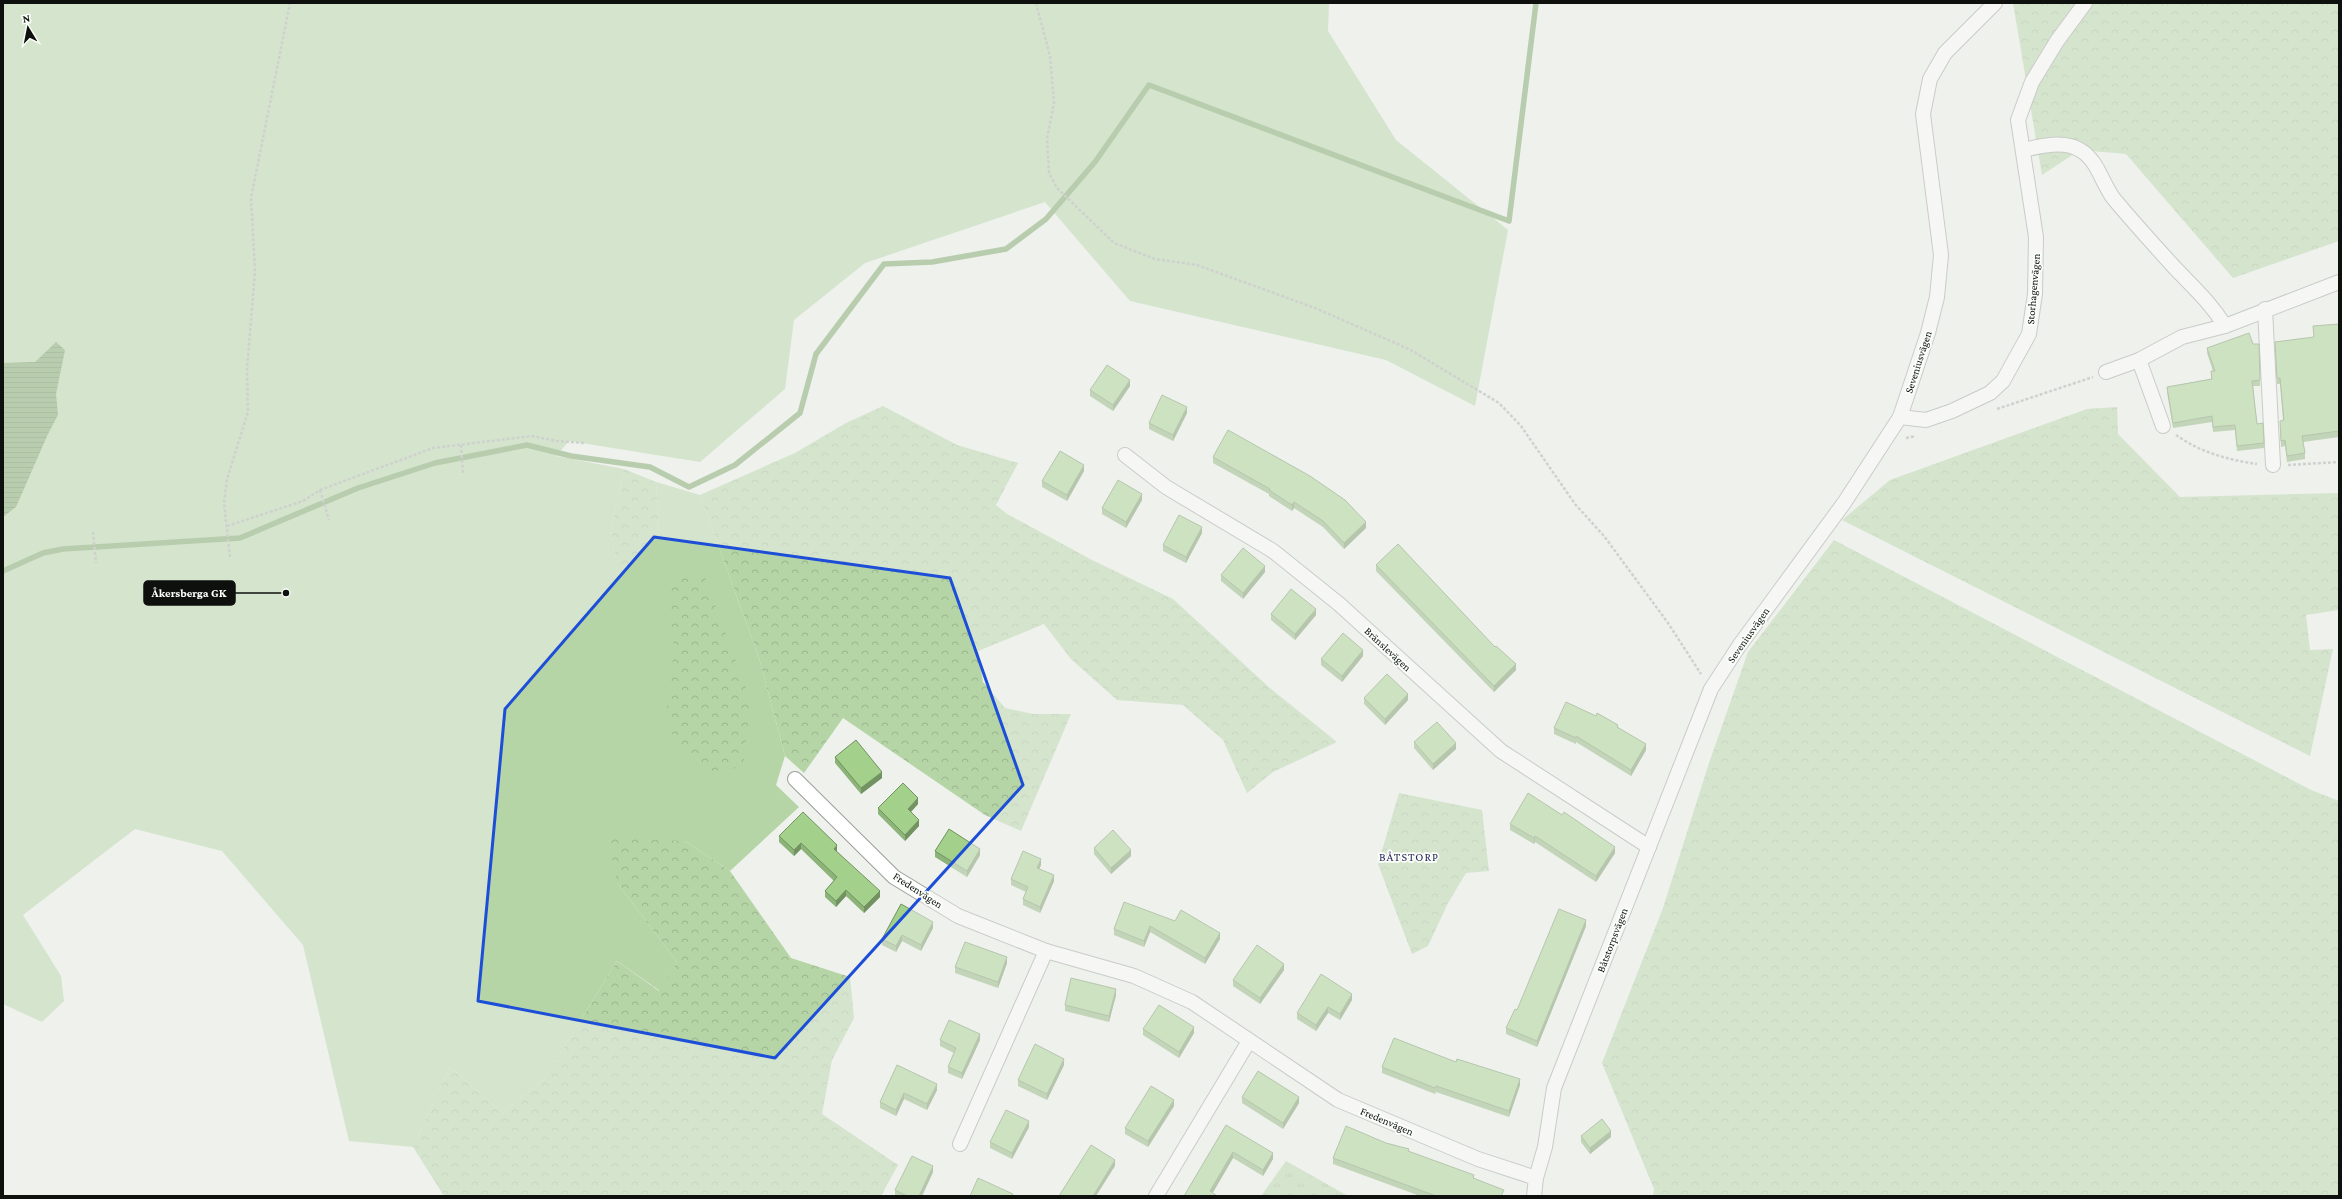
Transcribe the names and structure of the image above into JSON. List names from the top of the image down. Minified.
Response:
{"streets":{"street":["Storhagenvägen","Seveniusvägen","Bränslevägen","Fredenvägen","Båtstorpsvägen"]},"crossings":[["Storhagenvägen","Seveniusvägen"],["Seveniusvägen","Båtstorpsvägen"],["Bränslevägen","Båtstorpsvägen"],["Fredenvägen","Båtstorpsvägen"]],"districts":["BÅTSTORP"],"places":["Åkersberga GK"],"north":"top"}
